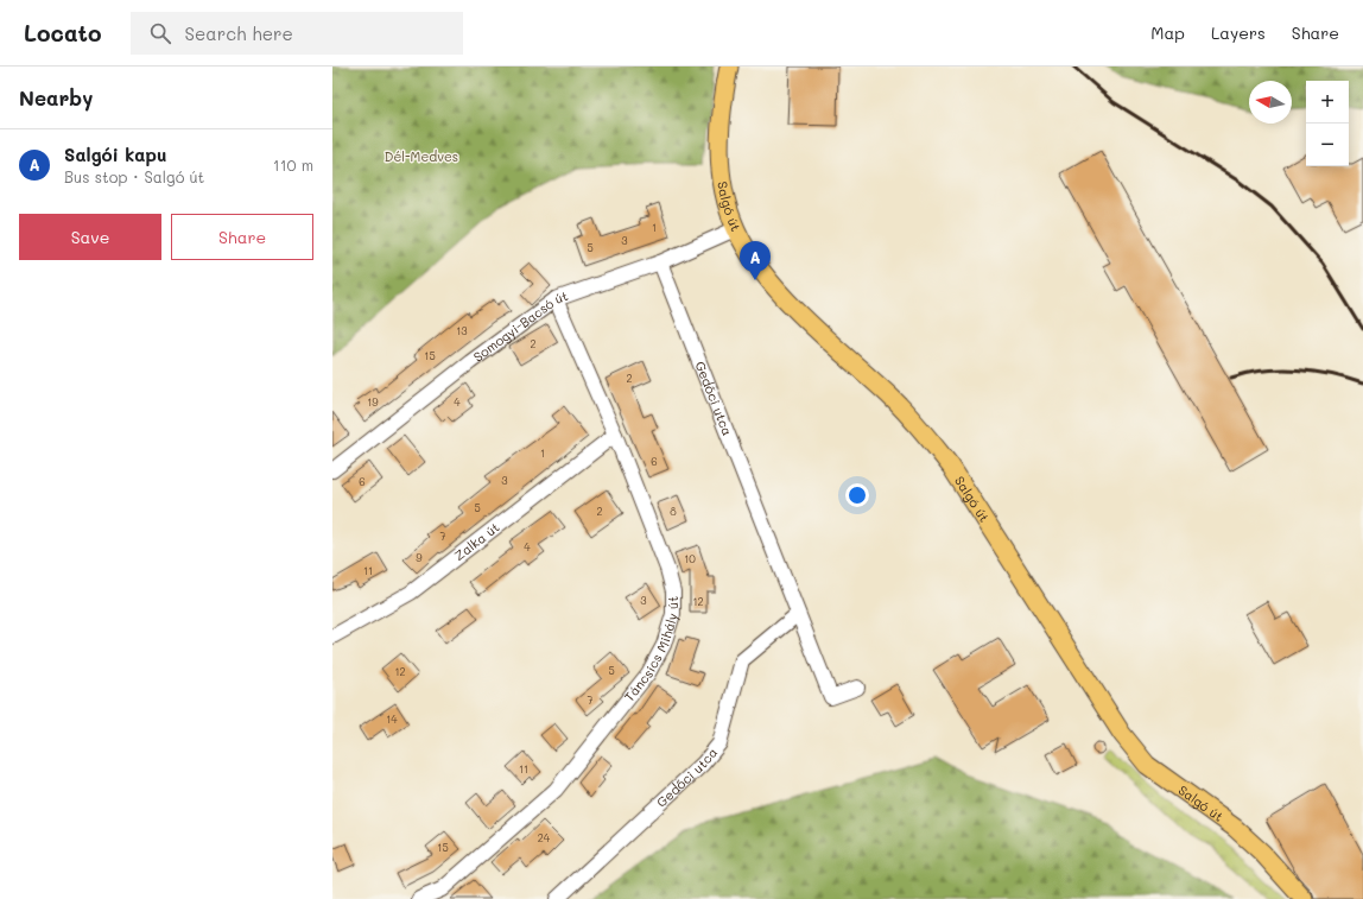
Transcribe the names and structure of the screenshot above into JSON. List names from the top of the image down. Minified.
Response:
{"streets":{"main road":["Salgó út"],"street":["Somogyi-Bacsó út","Gedőci utca","Zalka út","Táncsics Mihály út"]},"crossings":[["Salgó út","Somogyi-Bacsó út"],["Somogyi-Bacsó út","Gedőci utca"],["Somogyi-Bacsó út","Táncsics Mihály út"],["Zalka út","Táncsics Mihály út"]],"parks":["Dél-Medves"],"house_numbers":["1","3","5","13","2","15","2","19","4","1","6","3","6","5","2","8","7","4","9","10","11","3","12","5","12","7","14","11","24","15"],"north":"left","page":{"header":"Locato","search":"Search here","nav":["Map","Layers","Share"],"heading":"Nearby","map_buttons":["+","−"],"list":[{"mark":"A","name":"Salgói kapu","note":"Bus stop · Salgó út","value":"110 m"}],"buttons":["Save","Share"],"pins":"A"}}
